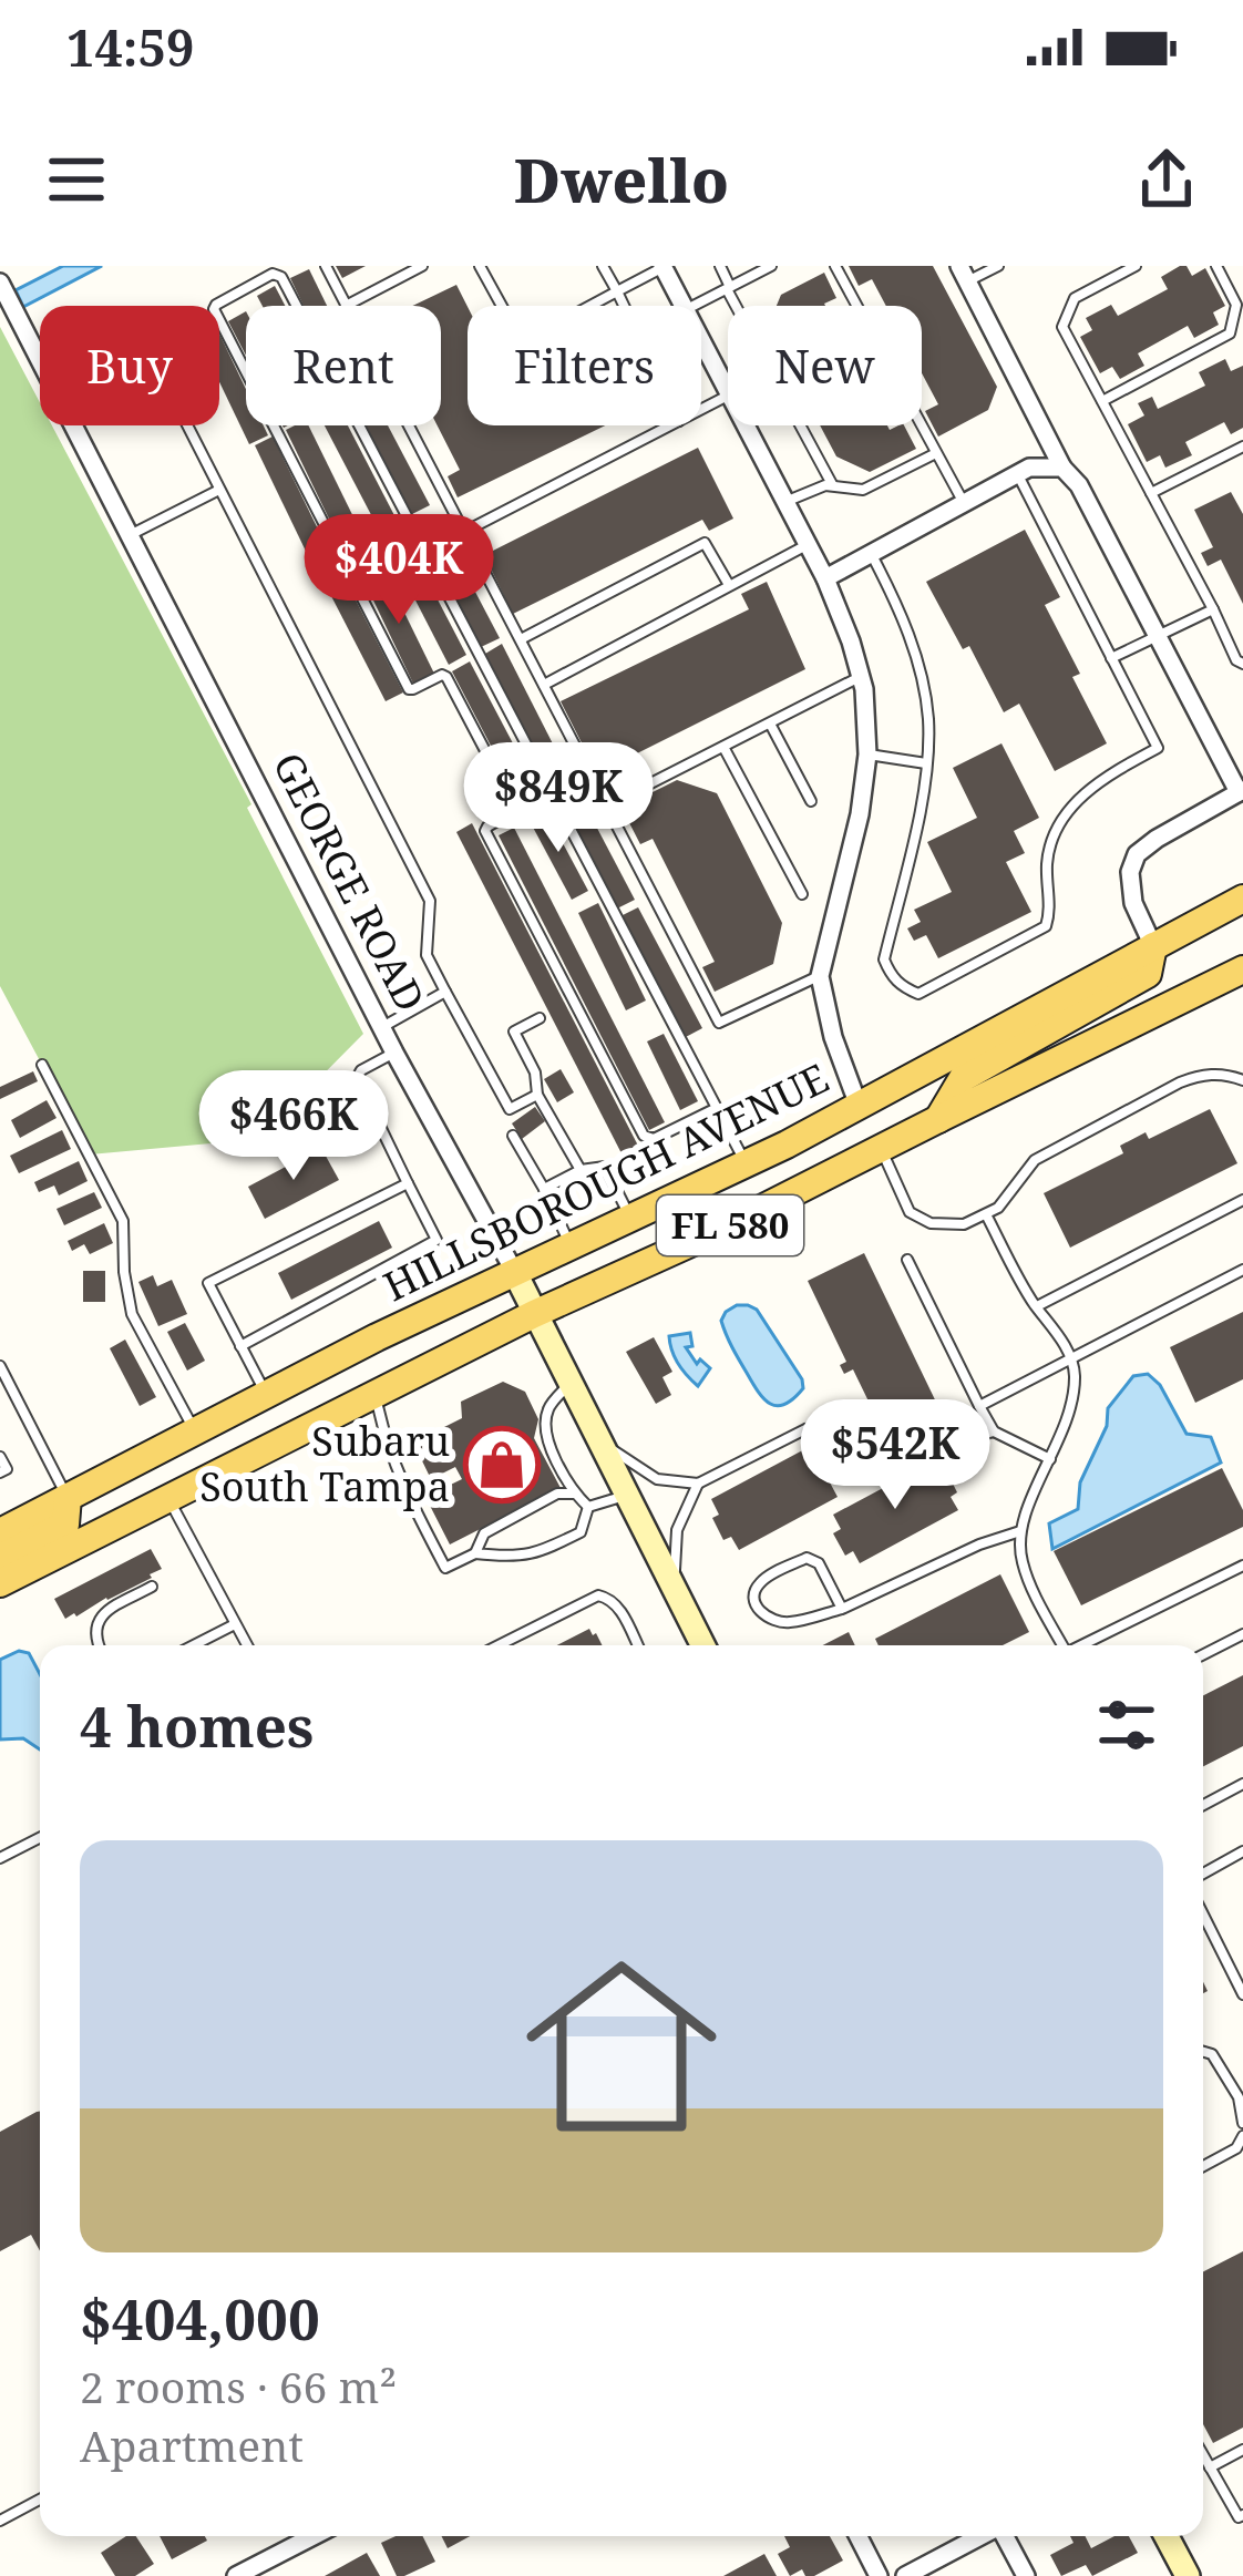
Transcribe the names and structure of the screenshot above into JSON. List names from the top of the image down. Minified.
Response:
{"streets":{"main road":["HILLSBOROUGH AVENUE","FL 580"],"street":["GEORGE ROAD"]},"crossings":[["GEORGE ROAD","HILLSBOROUGH AVENUE"],["GEORGE ROAD","FL 580"]],"places":{"shop":["Subaru South Tampa"]},"page":{"status":"14:59","header":"Dwello","chip":["Buy","Rent","Filters","New"],"price":["$404K","$849K","$466K","$542K"],"heading":"4 homes","list":[{"name":"$404,000","note":"2 rooms · 66 m² · Apartment"}]}}
